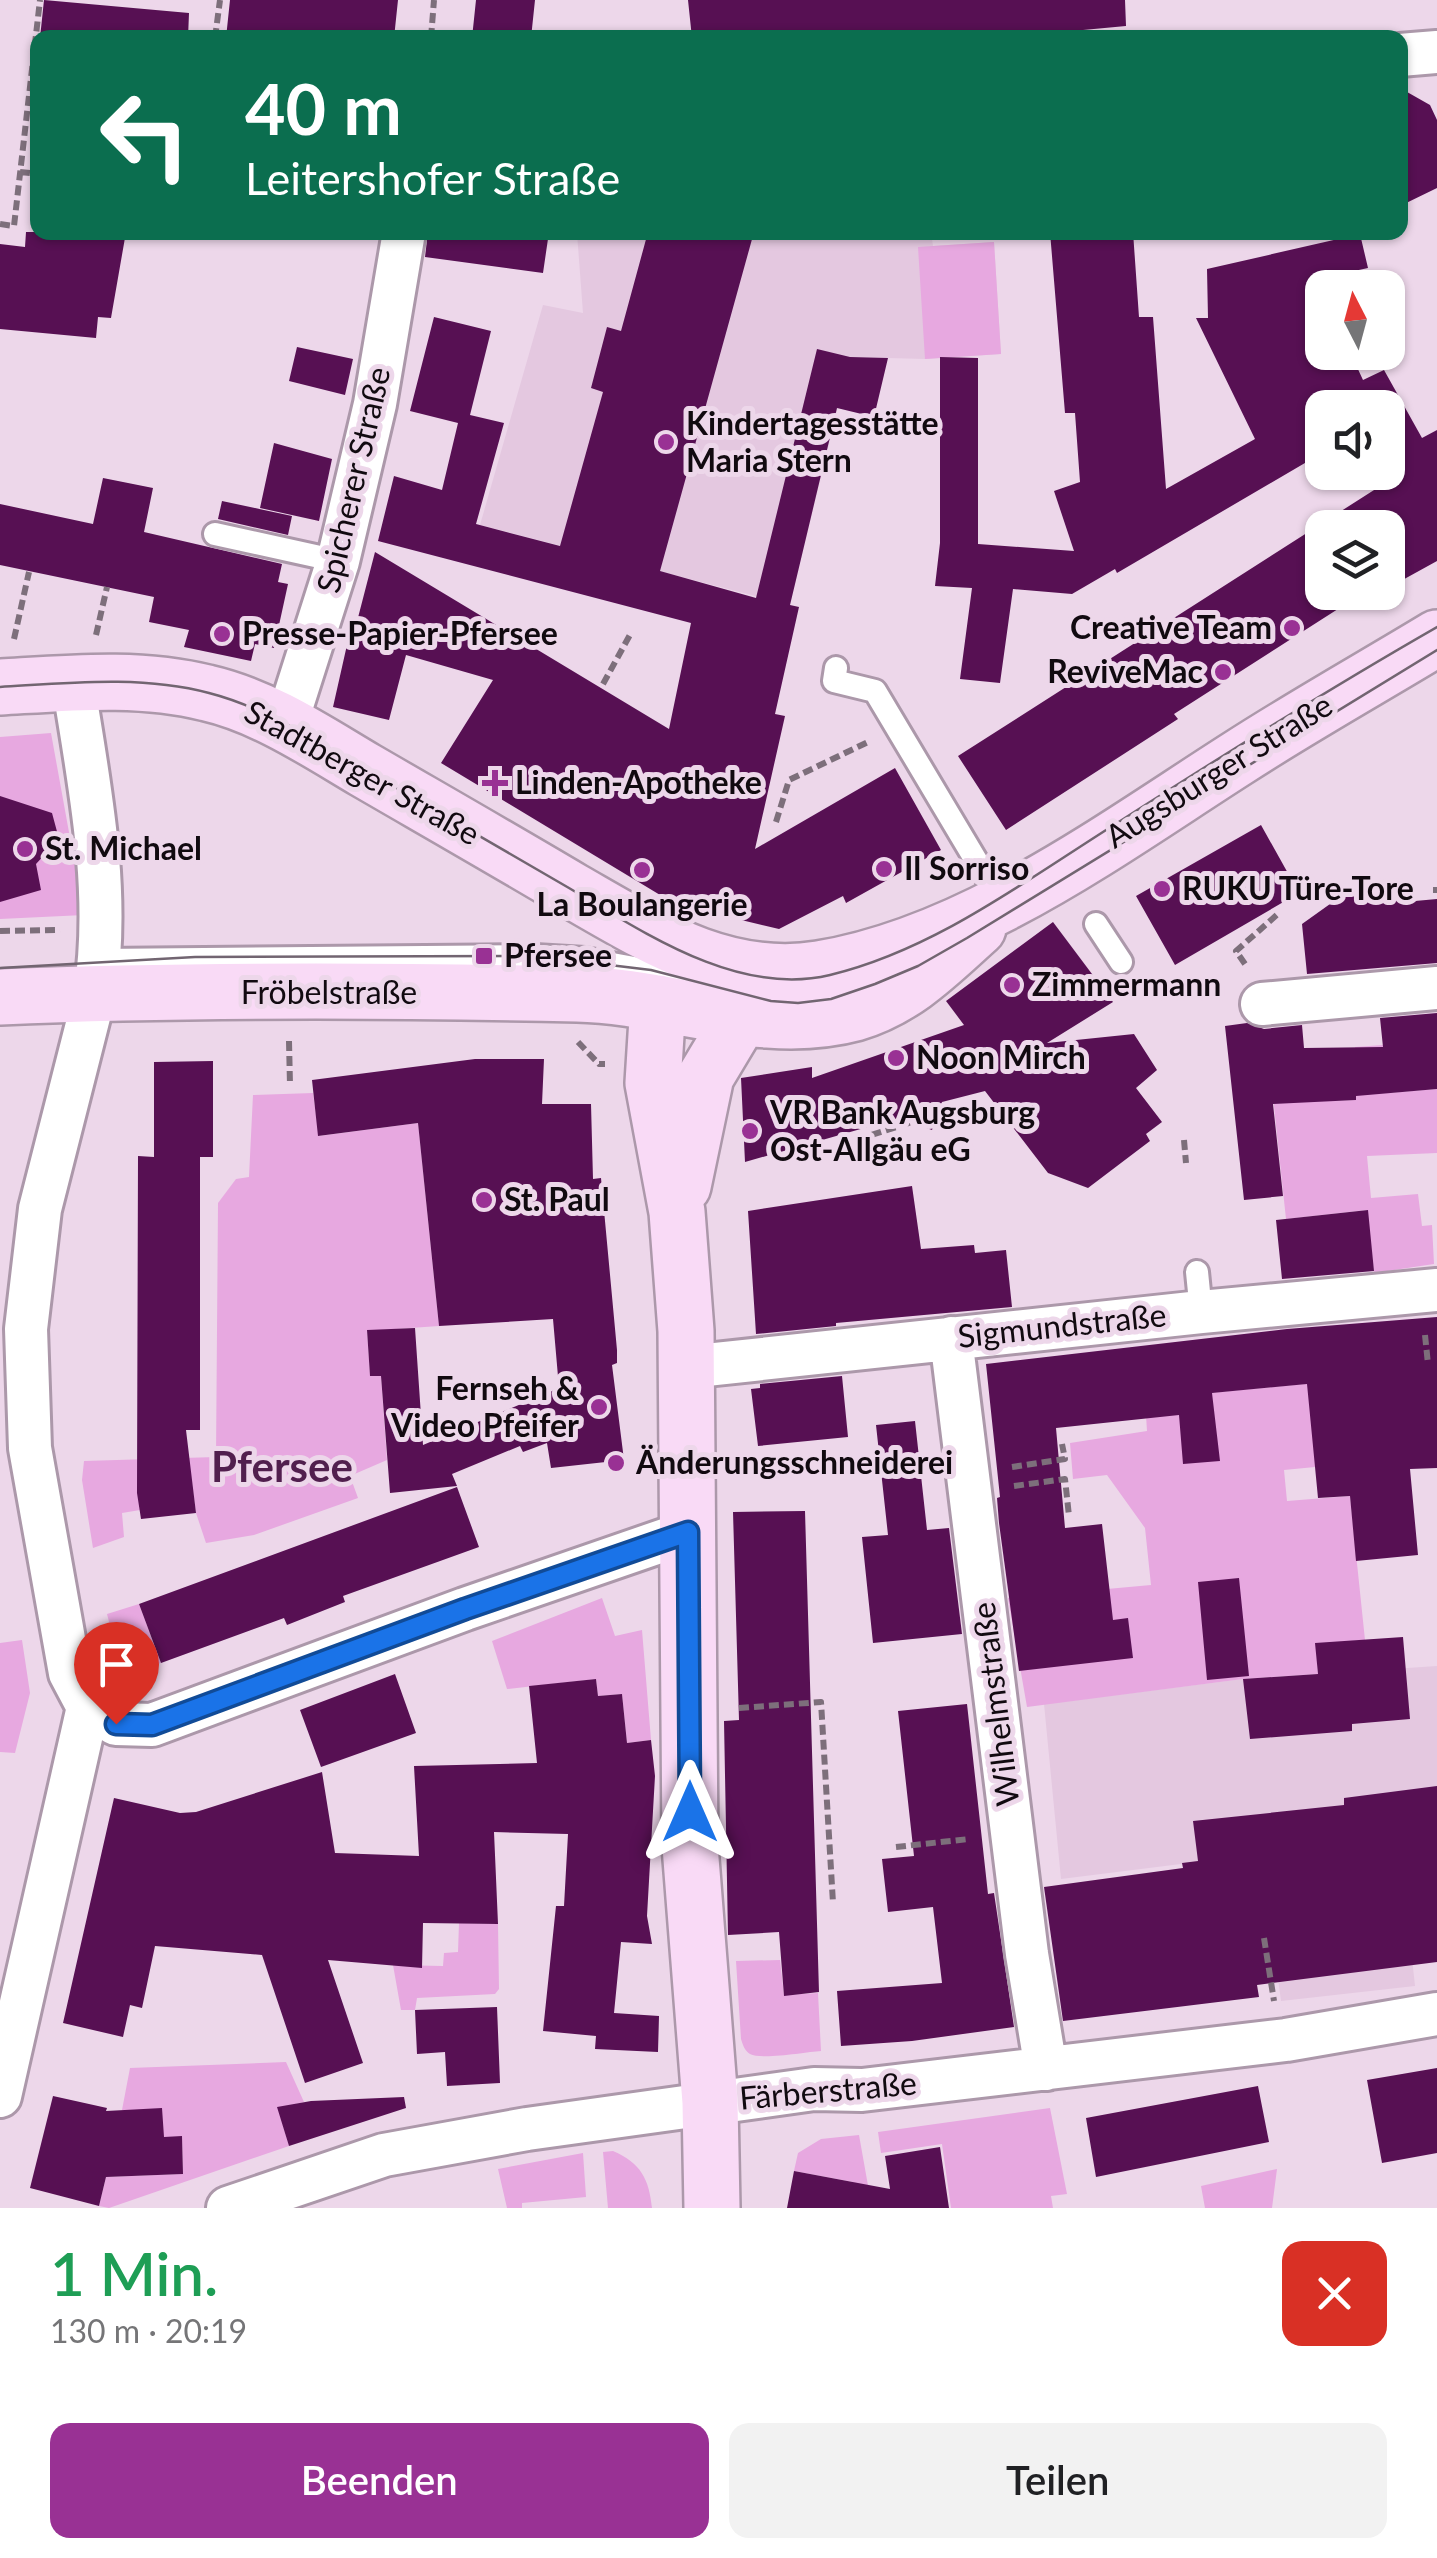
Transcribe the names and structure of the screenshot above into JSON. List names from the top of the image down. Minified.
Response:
{"streets":{"street":["Spicherer Straße","Augsburger Straße","Stadtberger Straße","Fröbelstraße","Sigmundstraße","Wilhelmstraße","Färberstraße"]},"crossings":[["Spicherer Straße","Stadtberger Straße"],["Augsburger Straße","Stadtberger Straße"],["Augsburger Straße","Fröbelstraße"],["Stadtberger Straße","Fröbelstraße"],["Sigmundstraße","Wilhelmstraße"],["Wilhelmstraße","Färberstraße"]],"districts":["Pfersee"],"places":{"other":["Kindertagesstätte Maria Stern","Creative Team","Presse-Papier-Pfersee","ReviveMac","St. Michael","Il Sorriso","La Boulangerie","RUKU Türe-Tore","Zimmermann","Noon Mirch","VR Bank Augsburg Ost-Allgäu eG","St. Paul","Fernseh & Video Pfeifer","Änderungsschneiderei"],"health":["Linden-Apotheke"],"transit":["Pfersee"]},"north":"top","page":{"turn":["40 m","Leitershofer Straße"],"heading":["1 Min.","130 m · 20:19"],"buttons":["Beenden","Teilen"]}}
